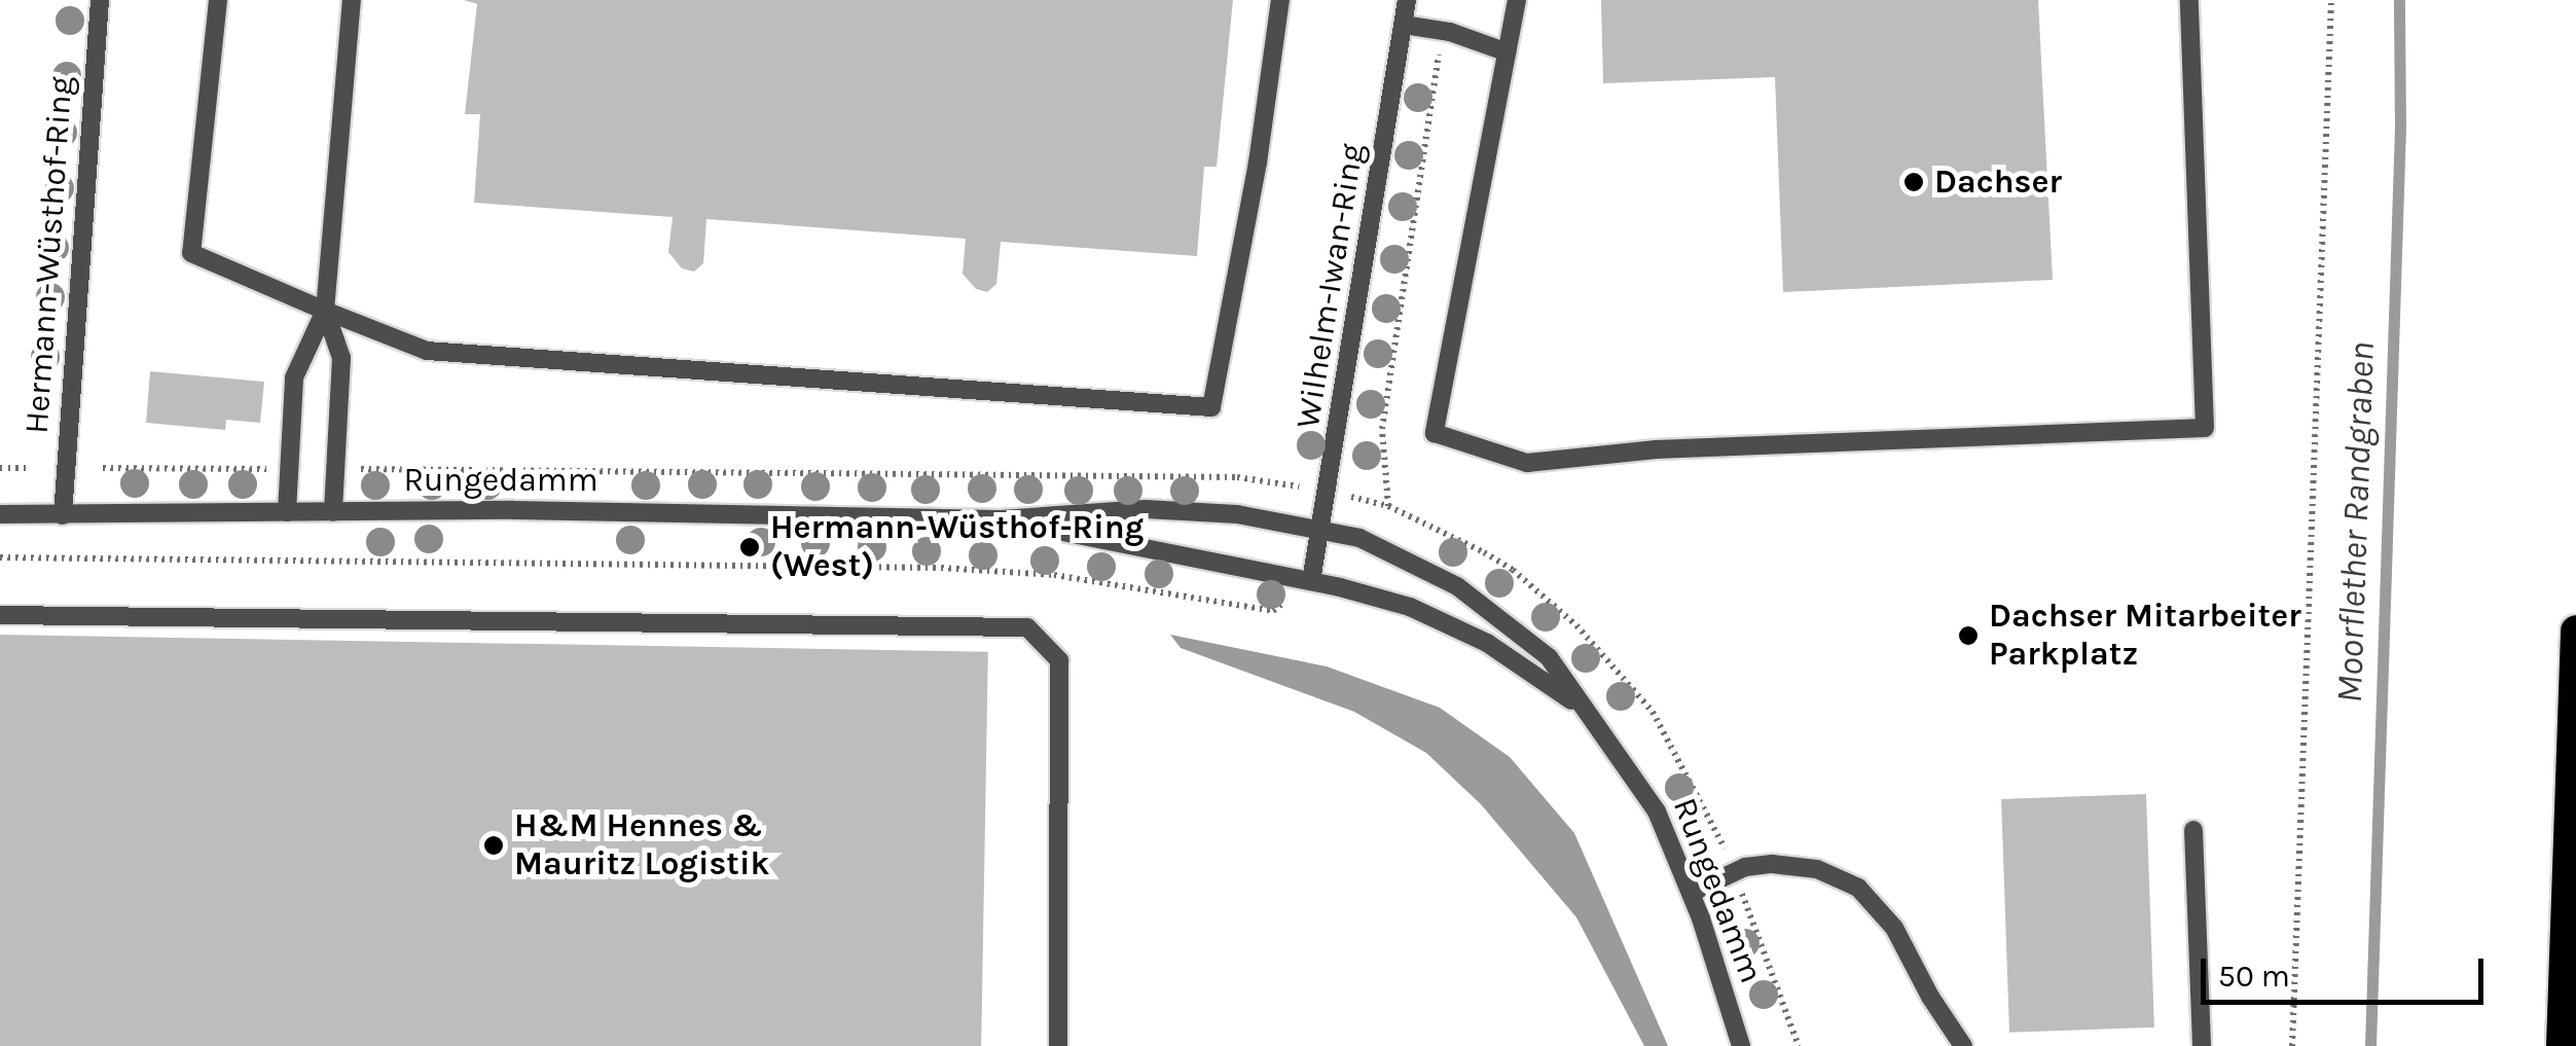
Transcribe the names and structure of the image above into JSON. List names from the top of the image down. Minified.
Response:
{"streets":{"street":["Hermann-Wüsthof-Ring","Wilhelm-Iwan-Ring","Rungedamm"]},"crossings":[["Hermann-Wüsthof-Ring","Rungedamm"],["Wilhelm-Iwan-Ring","Rungedamm"]],"water":["Moorflether Randgraben"],"places":["Dachser","Hermann-Wüsthof-Ring (West)","Dachser Mitarbeiter Parkplatz","H&M Hennes & Mauritz Logistik"],"scale_bar":"50 m"}
